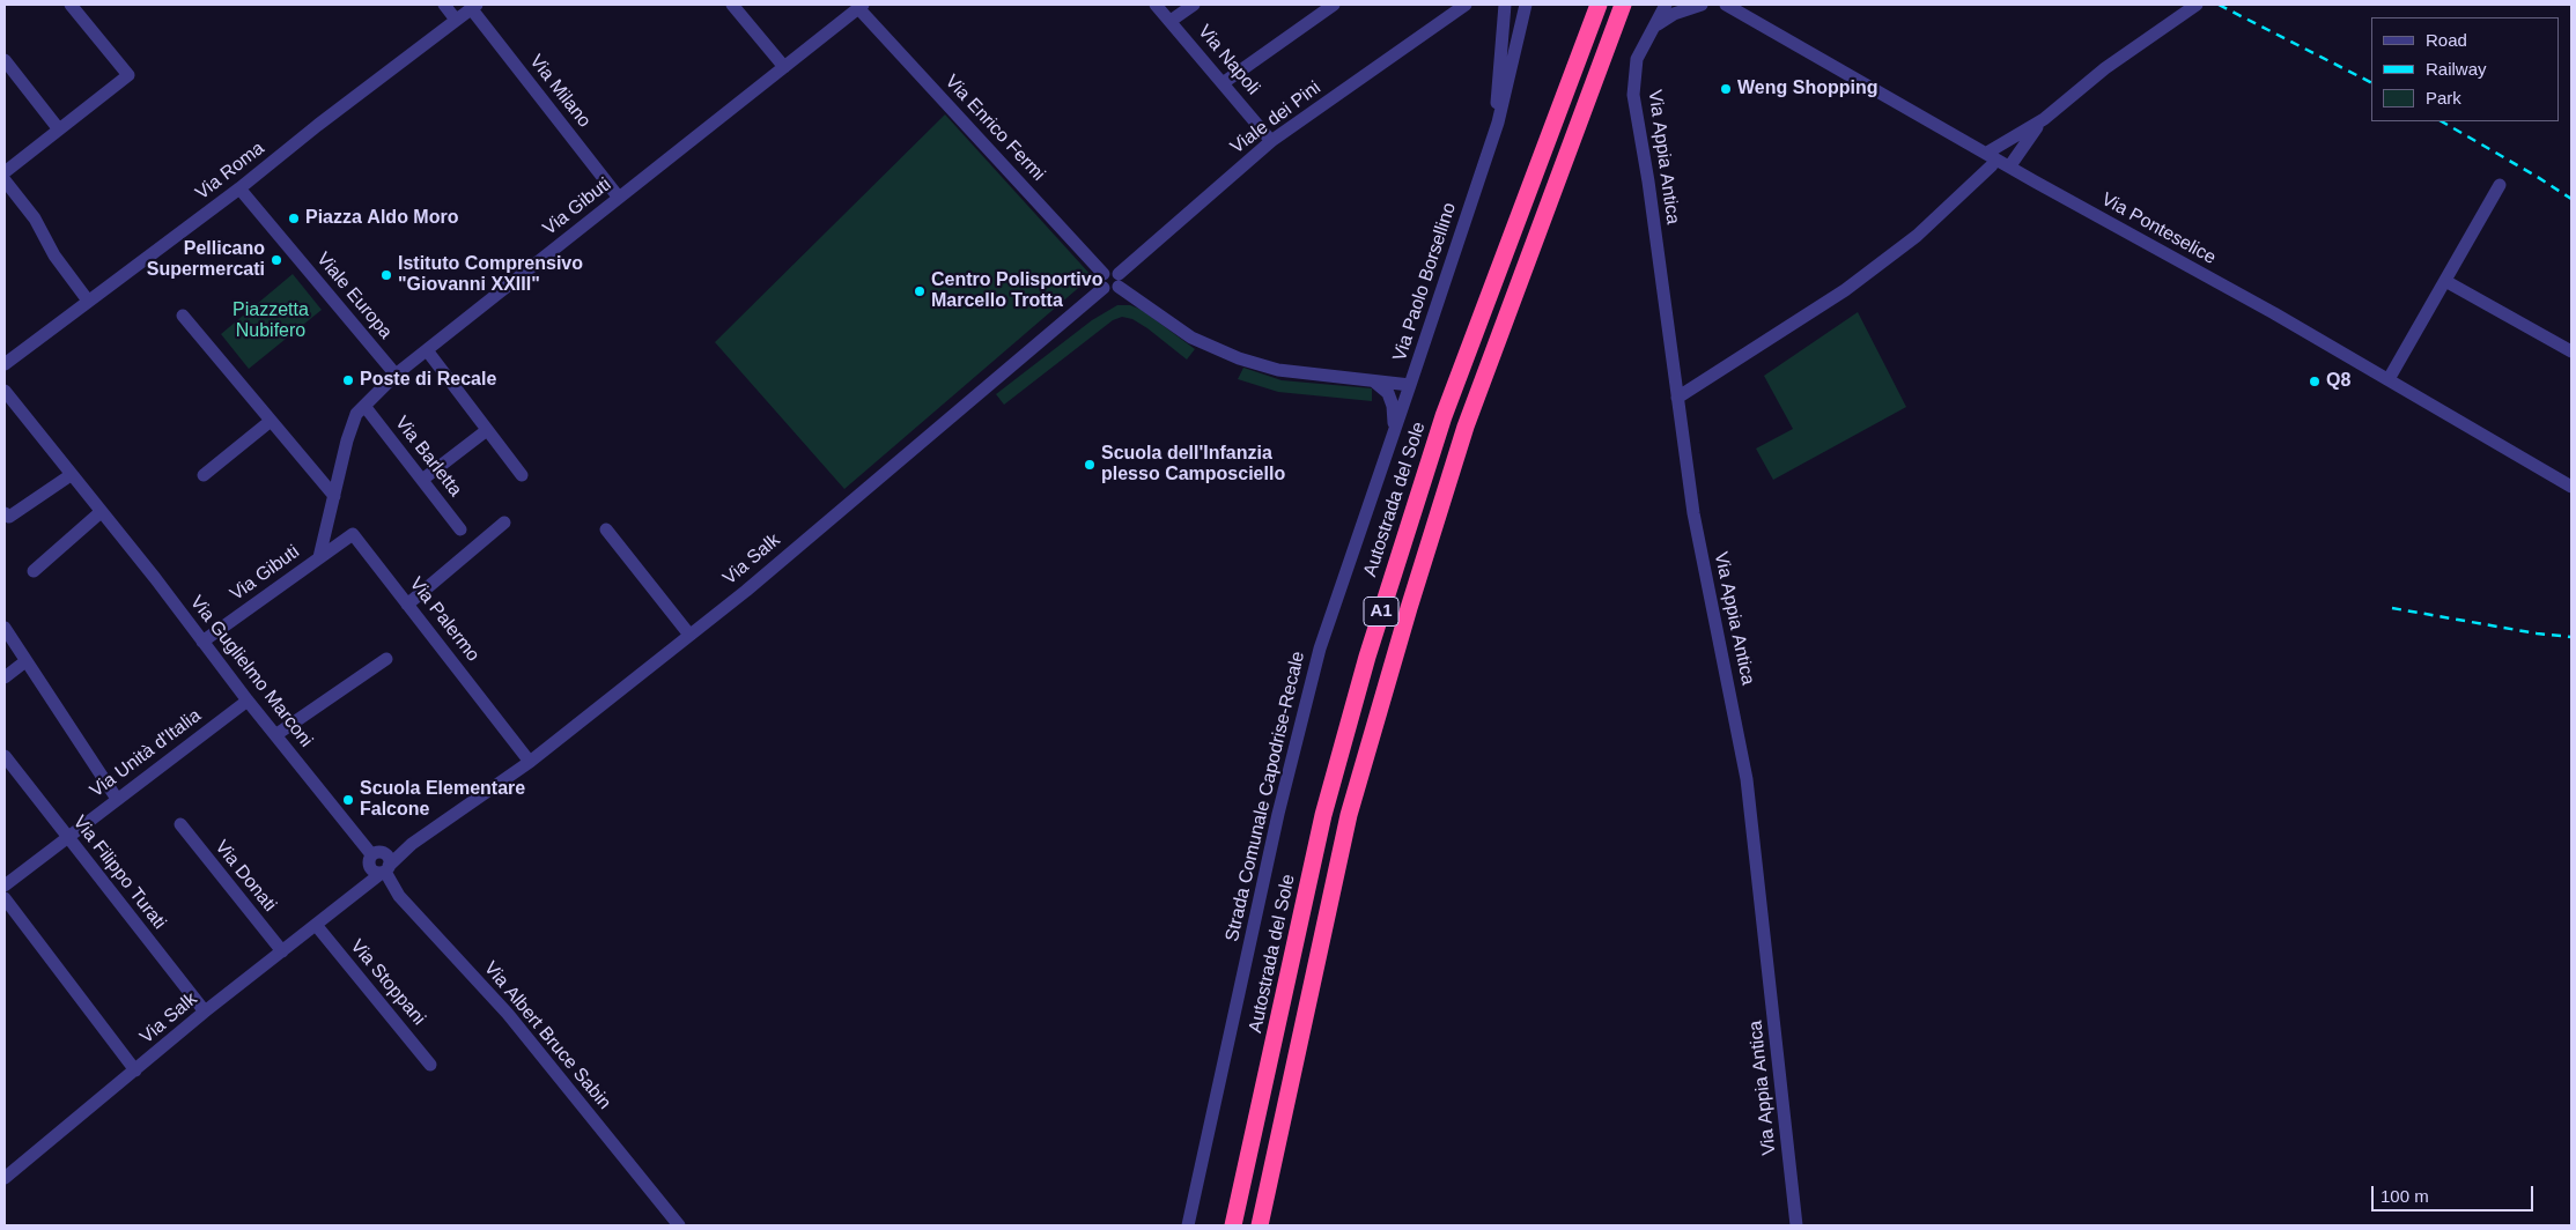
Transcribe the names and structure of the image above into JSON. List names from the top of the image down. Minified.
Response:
{"streets":{"highway":["Autostrada del Sole","A1"],"street":["Via Napoli","Via Milano","Viale dei Pini","Via Enrico Fermi","Via Appia Antica","Via Roma","Via Gibuti","Via Ponteselice","Via Paolo Borsellino","Viale Europa","Via Barletta","Via Salk","Via Palermo","Via Guglielmo Marconi","Via Unità d'Italia","Strada Comunale Capodrise-Recale","Via Filippo Turati","Via Donati","Via Stoppani","Via Albert Bruce Sabin"]},"crossings":[["Via Napoli","Viale dei Pini"],["Via Milano","Via Roma"],["Via Milano","Via Gibuti"],["Viale dei Pini","Via Paolo Borsellino"],["Via Enrico Fermi","Via Gibuti"],["Via Enrico Fermi","Via Salk"],["Via Roma","Viale Europa"],["Via Gibuti","Viale Europa"],["Via Gibuti","Via Barletta"],["Via Gibuti","Via Palermo"],["Via Gibuti","Via Guglielmo Marconi"],["Via Paolo Borsellino","Strada Comunale Capodrise-Recale"],["Via Salk","Via Palermo"],["Via Salk","Via Guglielmo Marconi"],["Via Salk","Via Filippo Turati"],["Via Salk","Via Donati"],["Via Salk","Via Stoppani"],["Via Salk","Via Albert Bruce Sabin"],["Via Guglielmo Marconi","Via Unità d'Italia"],["Via Unità d'Italia","Via Filippo Turati"]],"parks":["Piazzetta Nubifero"],"places":["Weng Shopping","Piazza Aldo Moro","Pellicano Supermercati","Istituto Comprensivo \"Giovanni XXIII\"","Centro Polisportivo Marcello Trotta","Poste di Recale","Q8","Scuola dell'Infanzia plesso Camposciello","Scuola Elementare Falcone"],"legend":["Road","Railway","Park"],"scale_bar":"100 m"}
